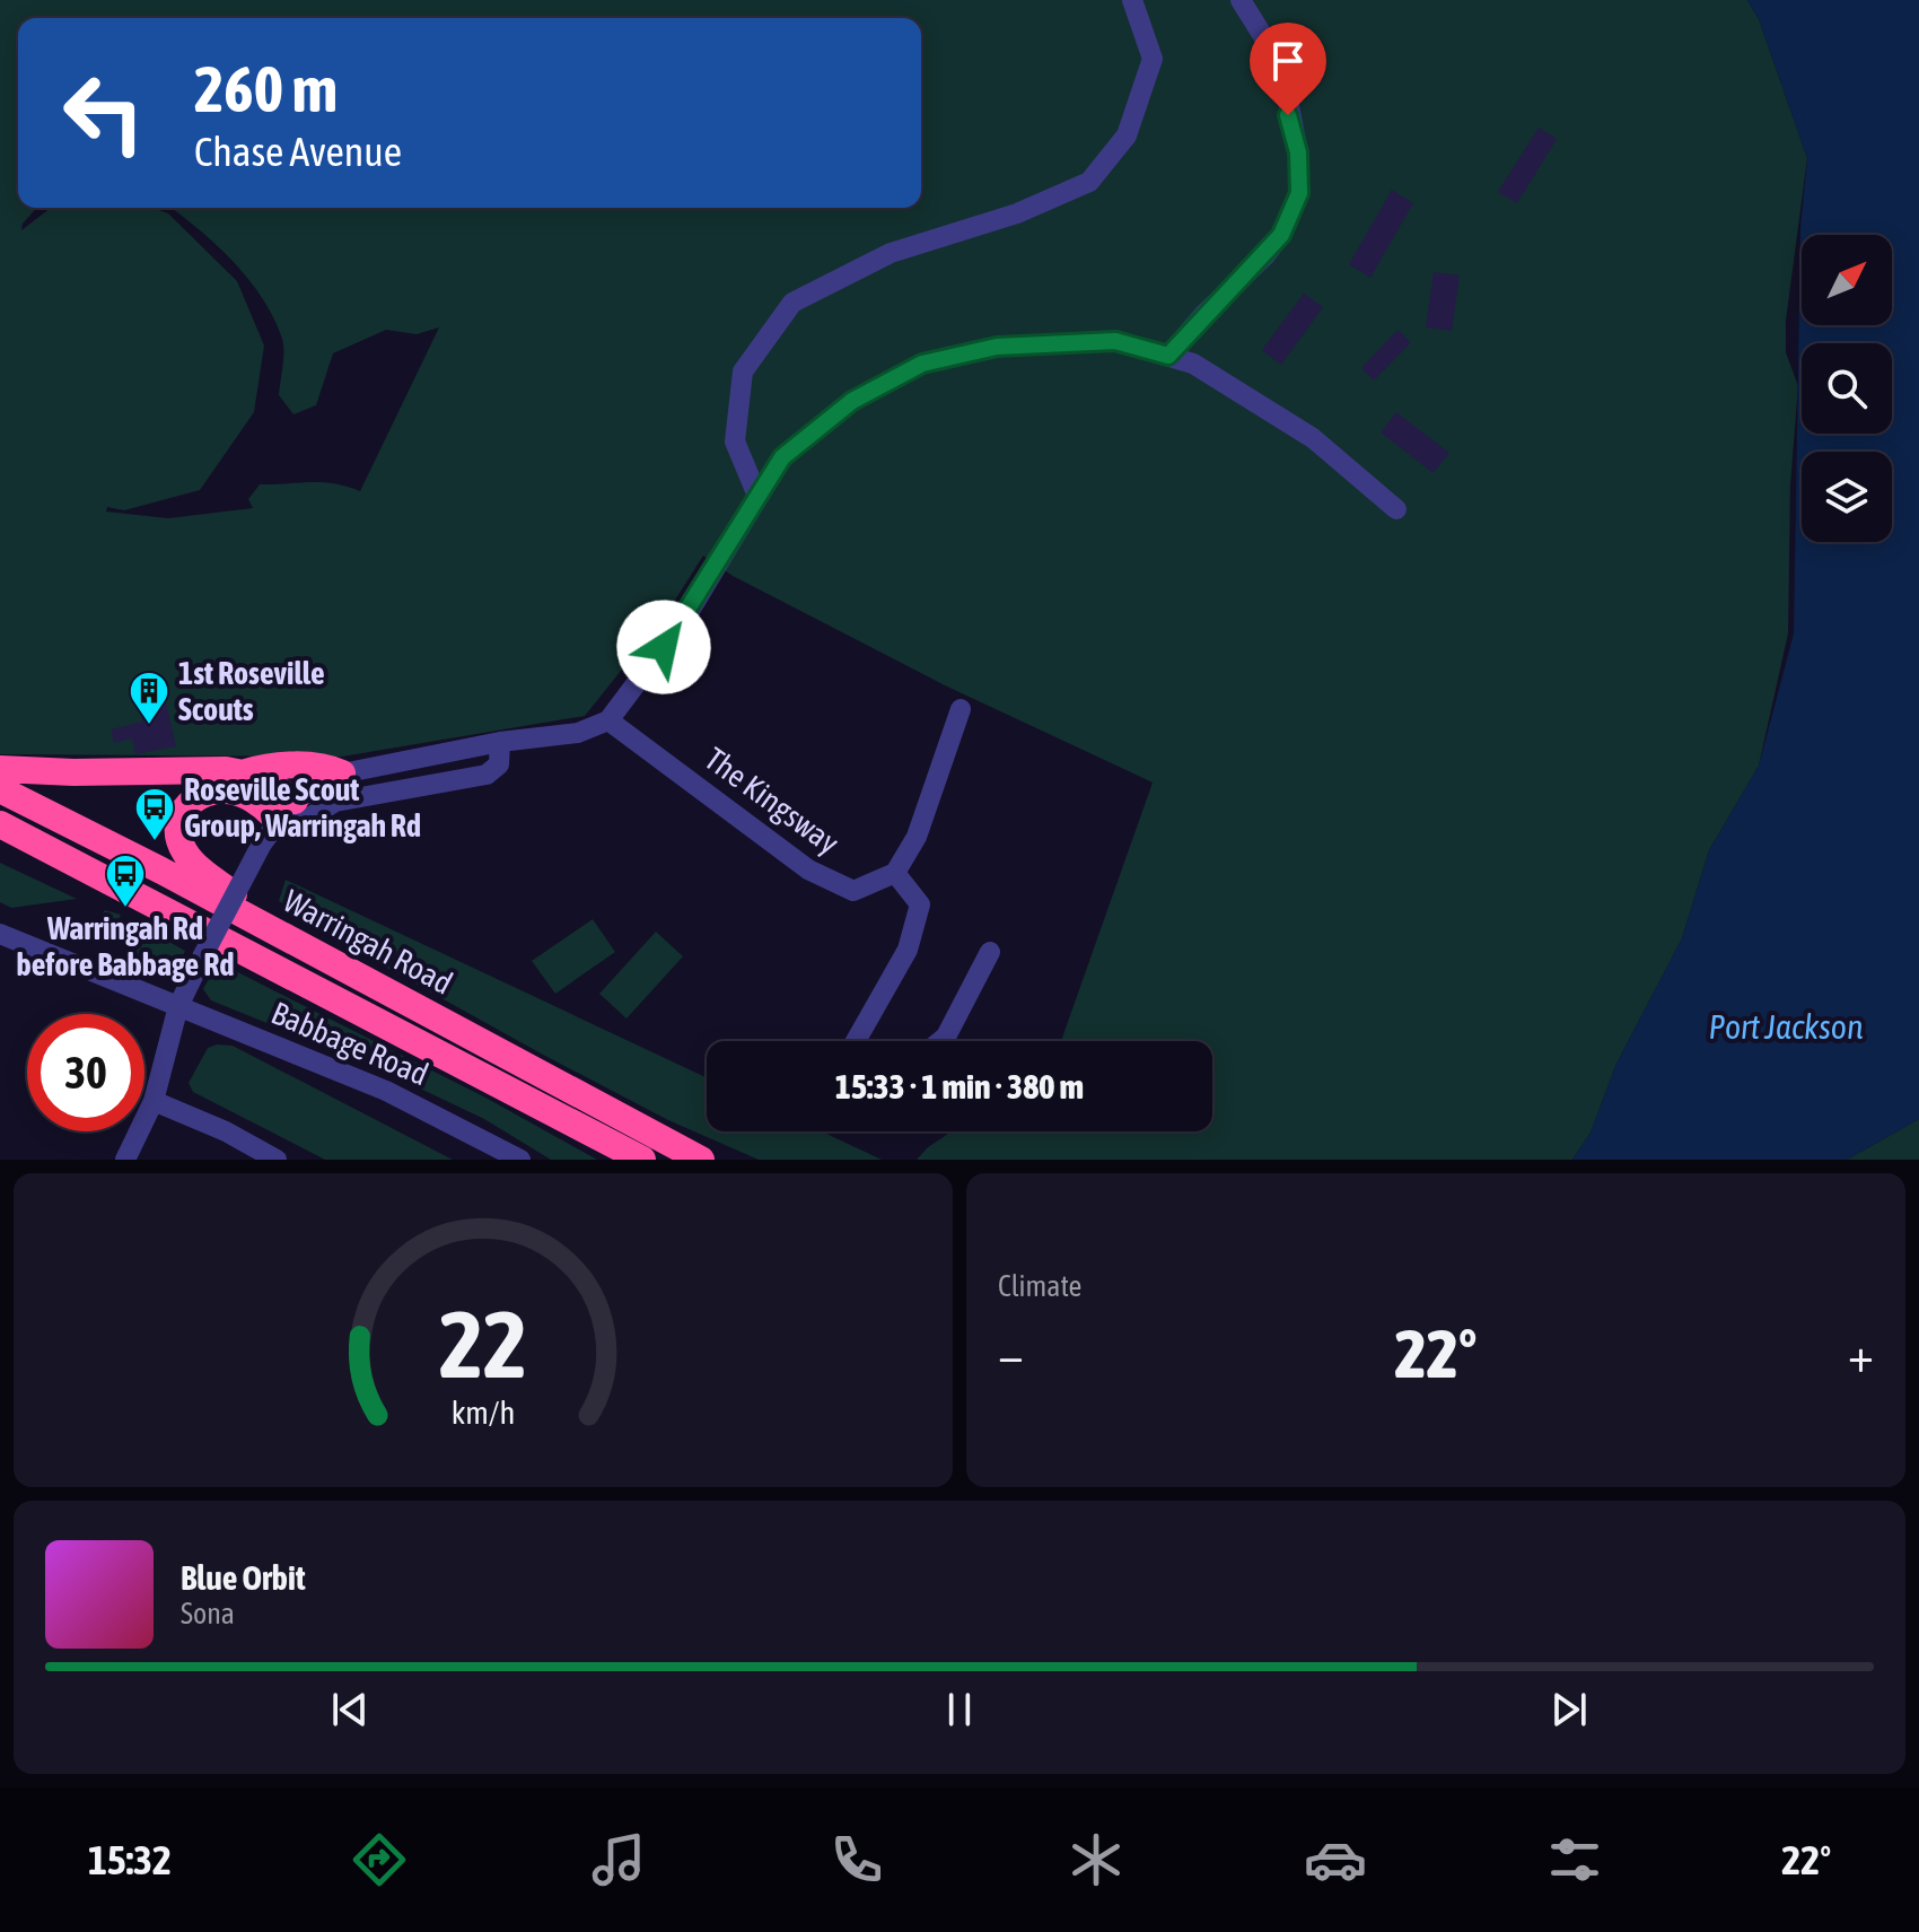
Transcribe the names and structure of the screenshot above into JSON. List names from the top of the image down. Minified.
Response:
{"streets":{"highway":["Warringah Road"],"street":["The Kingsway","Babbage Road"]},"water":["Port Jackson"],"places":{"building":["1st Roseville Scouts"],"bus stop":["Roseville Scout Group, Warringah Rd","Warringah Rd before Babbage Rd"]},"north":"top right","page":{"turn":["260 m","Chase Avenue"],"limit":"30","trip":"15:33 · 1 min · 380 m","tile":"Climate","heat":["−","22°","+"],"song":["Blue Orbit","Sona"],"tabs":["15:32","22°"],"gauge":["22","km/h"]}}
